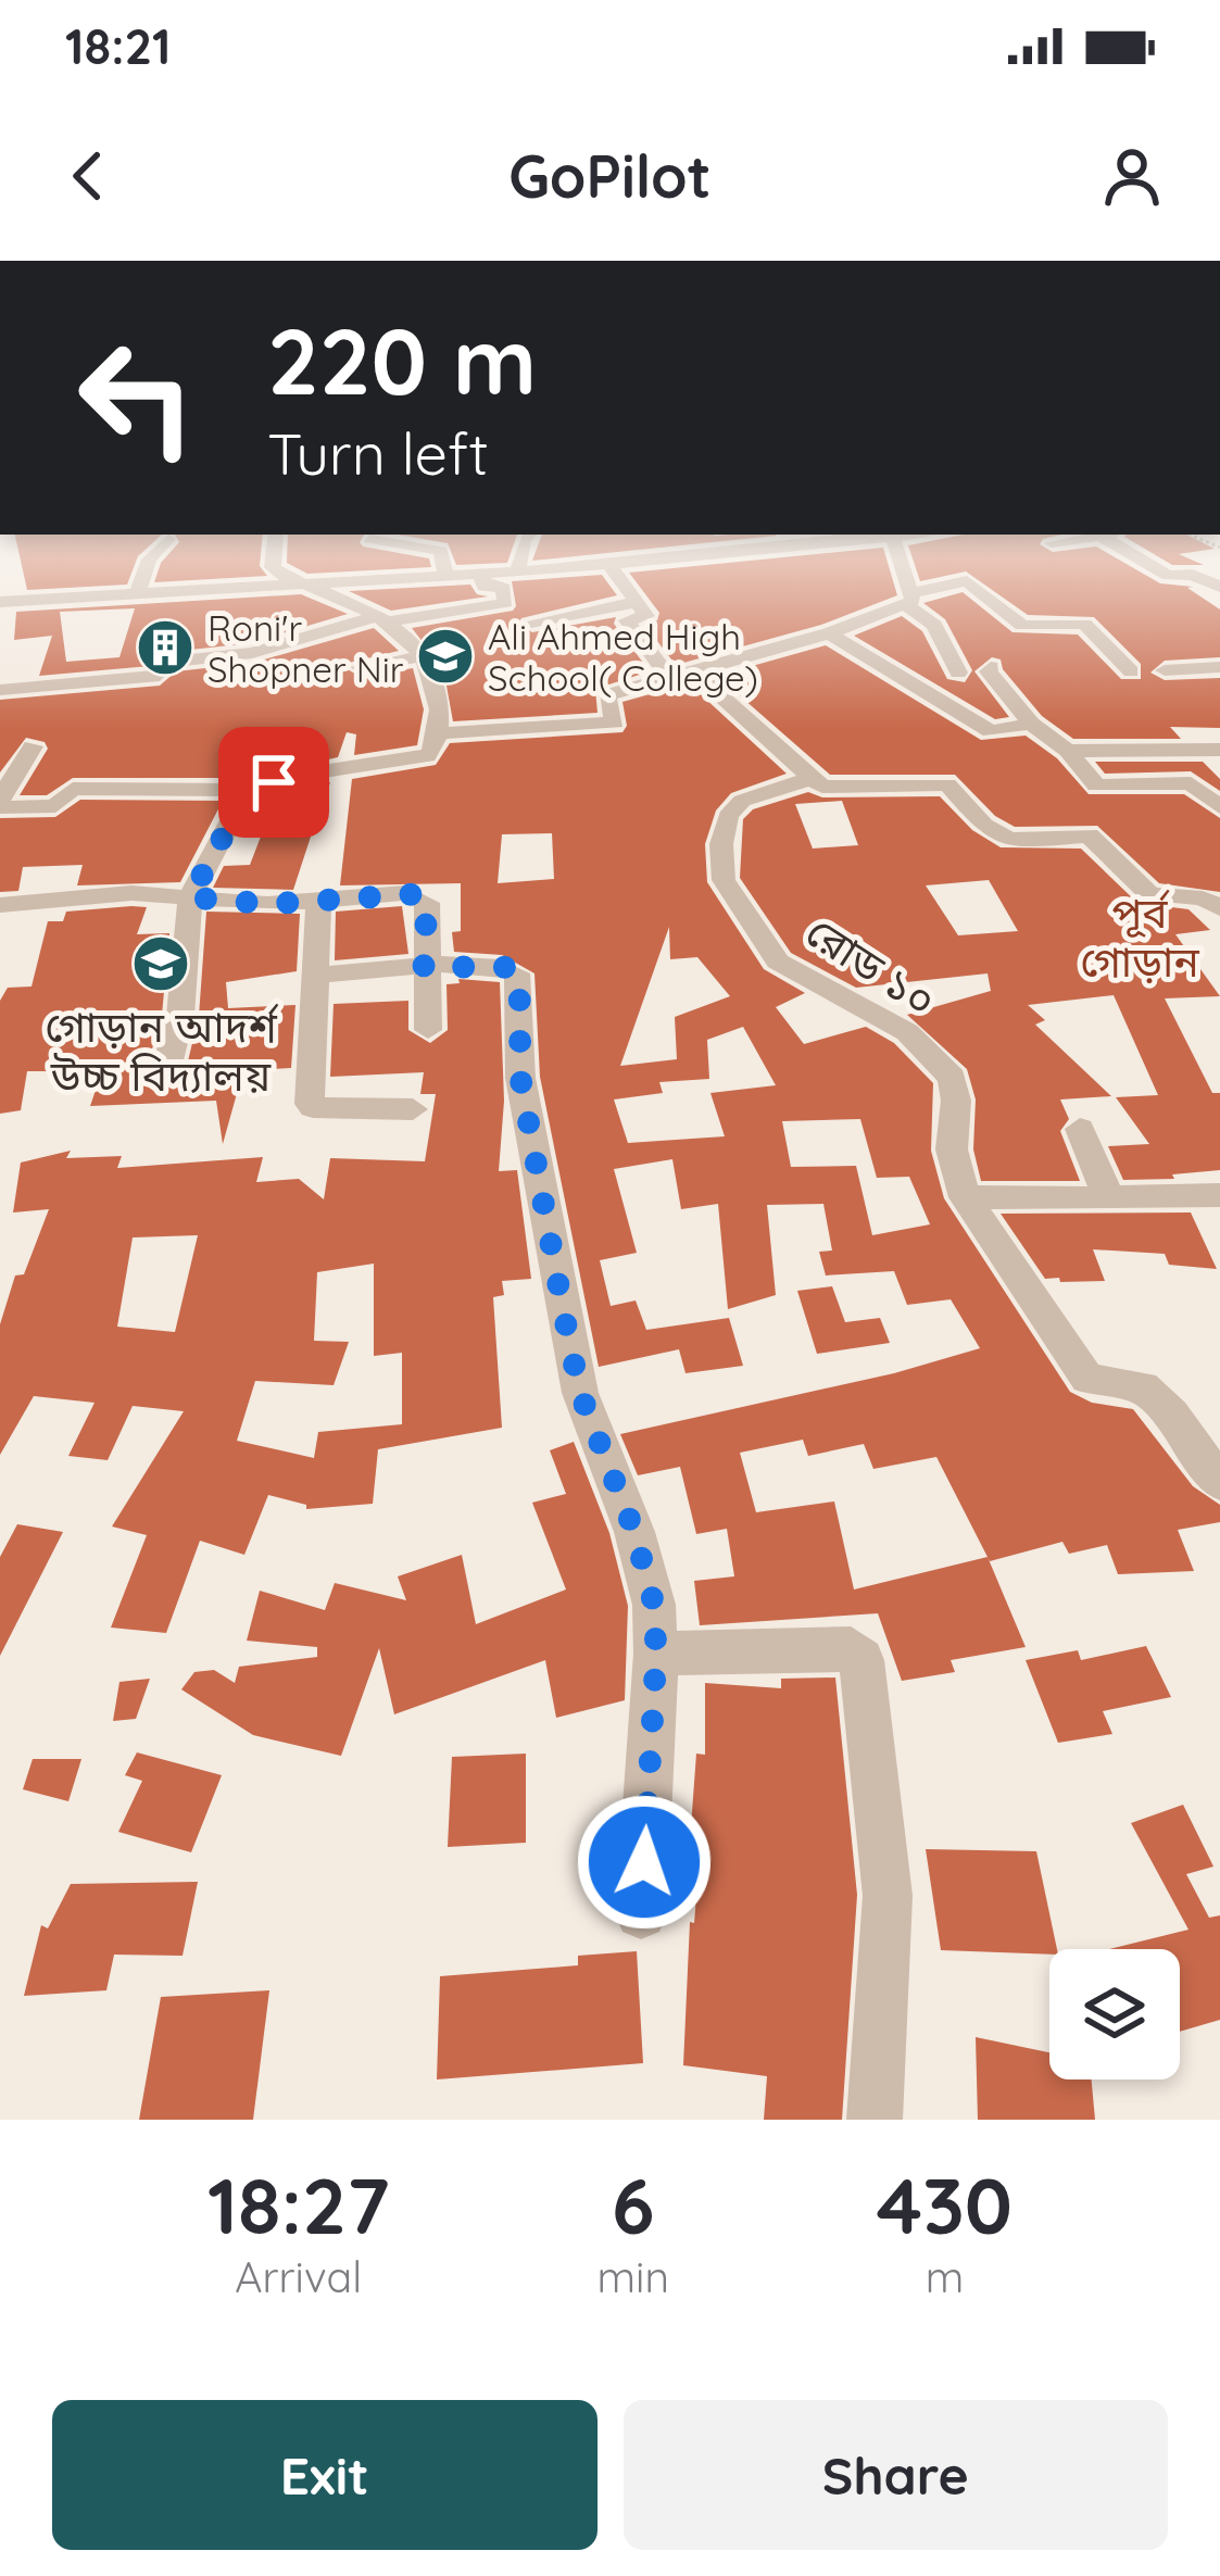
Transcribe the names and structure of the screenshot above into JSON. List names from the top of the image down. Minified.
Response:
{"streets":{"street":["রোড ১০"]},"districts":["পূর্ব গোড়ান"],"places":{"building":["Roni'r Shopner Nir"],"school or university":["Ali Ahmed High School( College)","গোড়ান আদর্শ উচ্চ বিদ্যালয়"]},"page":{"status":"18:21","header":"GoPilot","turn":["220 m","Turn left"],"eta":["18:27","Arrival","6","min","430","m"],"buttons":["Exit","Share"]}}
